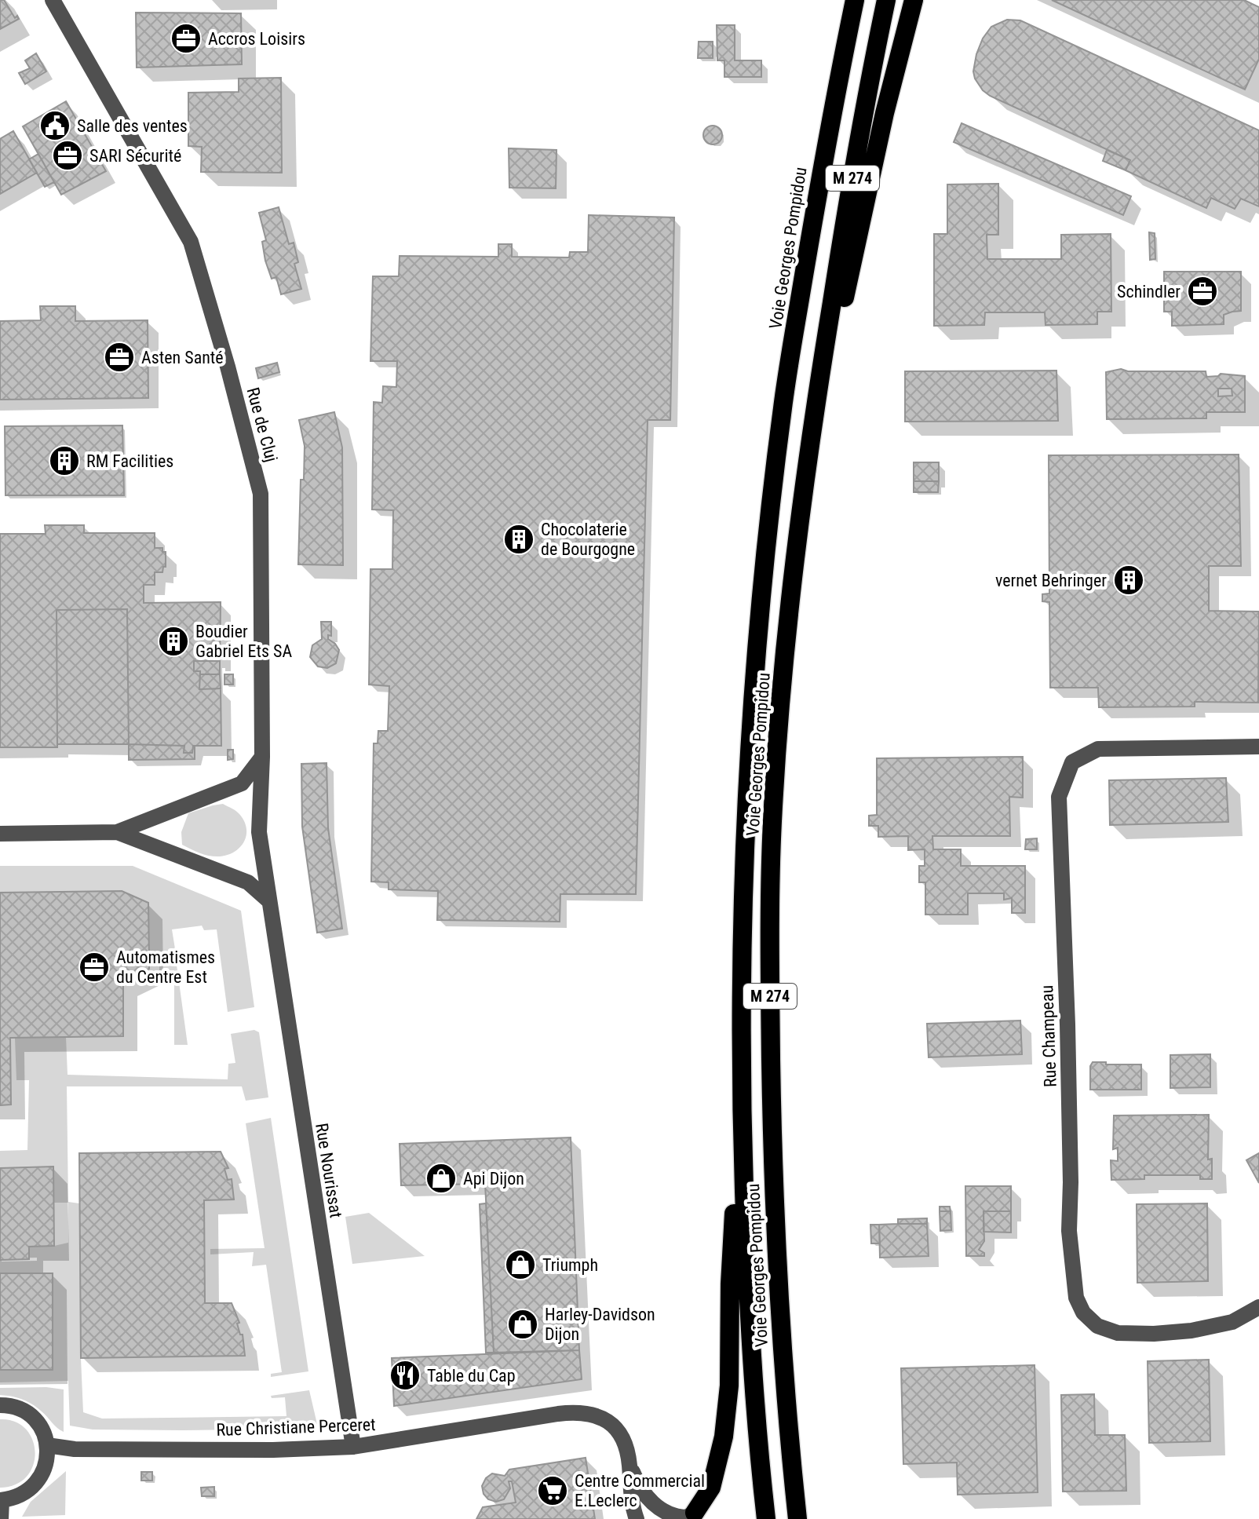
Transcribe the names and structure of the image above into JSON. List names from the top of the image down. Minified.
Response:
{"streets":{"highway":["M 274","Voie Georges Pompidou"],"street":["Rue de Cluj","Rue Champeau","Rue Nourissat","Rue Christiane Perceret"]},"crossings":[["Rue de Cluj","Rue Nourissat"],["Rue Nourissat","Rue Christiane Perceret"]],"places":{"office":["Accros Loisirs","SARI Sécurité","Schindler","Asten Santé","Automatismes du Centre Est"],"public building":["Salle des ventes"],"building":["RM Facilities","Chocolaterie de Bourgogne","vernet Behringer","Boudier Gabriel Ets SA"],"shop":["Api Dijon","Triumph","Harley-Davidson Dijon"],"restaurant":["Table du Cap"],"supermarket":["Centre Commercial E.Leclerc"]}}
